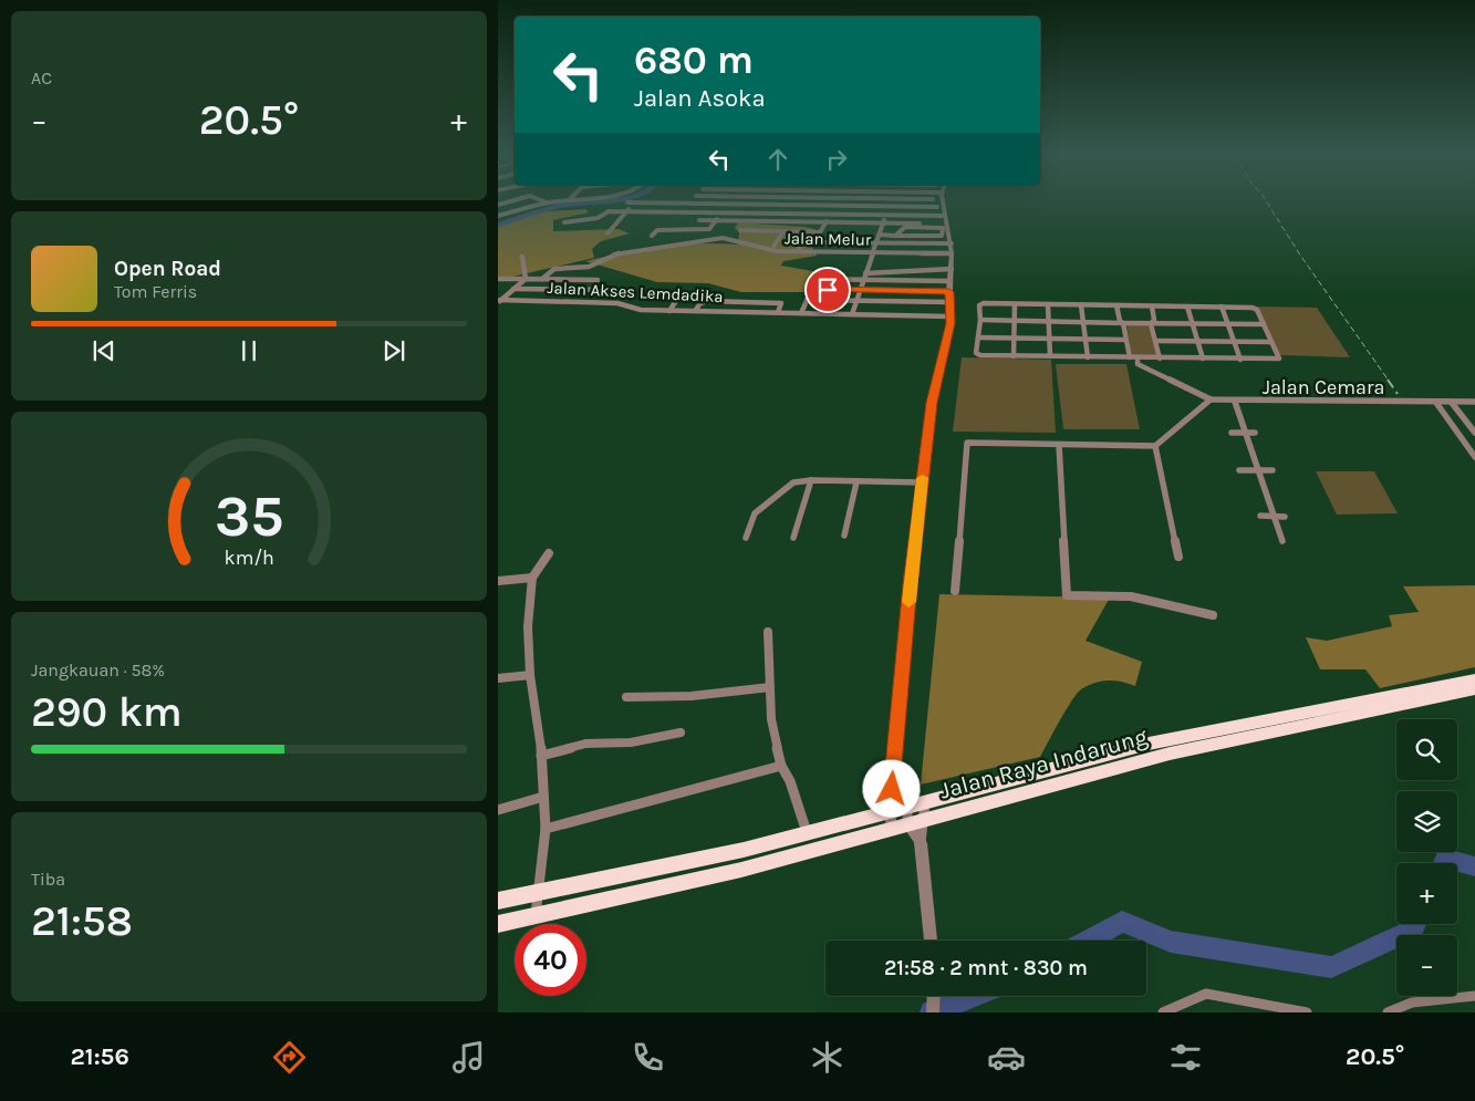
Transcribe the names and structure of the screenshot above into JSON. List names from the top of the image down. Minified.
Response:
{"streets":{"highway":["Jalan Raya Indarung"],"street":["Jalan Melur","Jalan Akses Lemdadika","Jalan Cemara"]},"page":{"tile":["AC",["Jangkauan · 58%","290 km"],["Tiba","21:58"]],"turn":["680 m","Jalan Asoka"],"heat":["−","20.5°","+"],"song":["Open Road","Tom Ferris"],"map_buttons":["+","−"],"limit":"40","trip":"21:58 · 2 mnt · 830 m","tabs":["21:56","20.5°"],"gauge":["35","km/h"]}}
